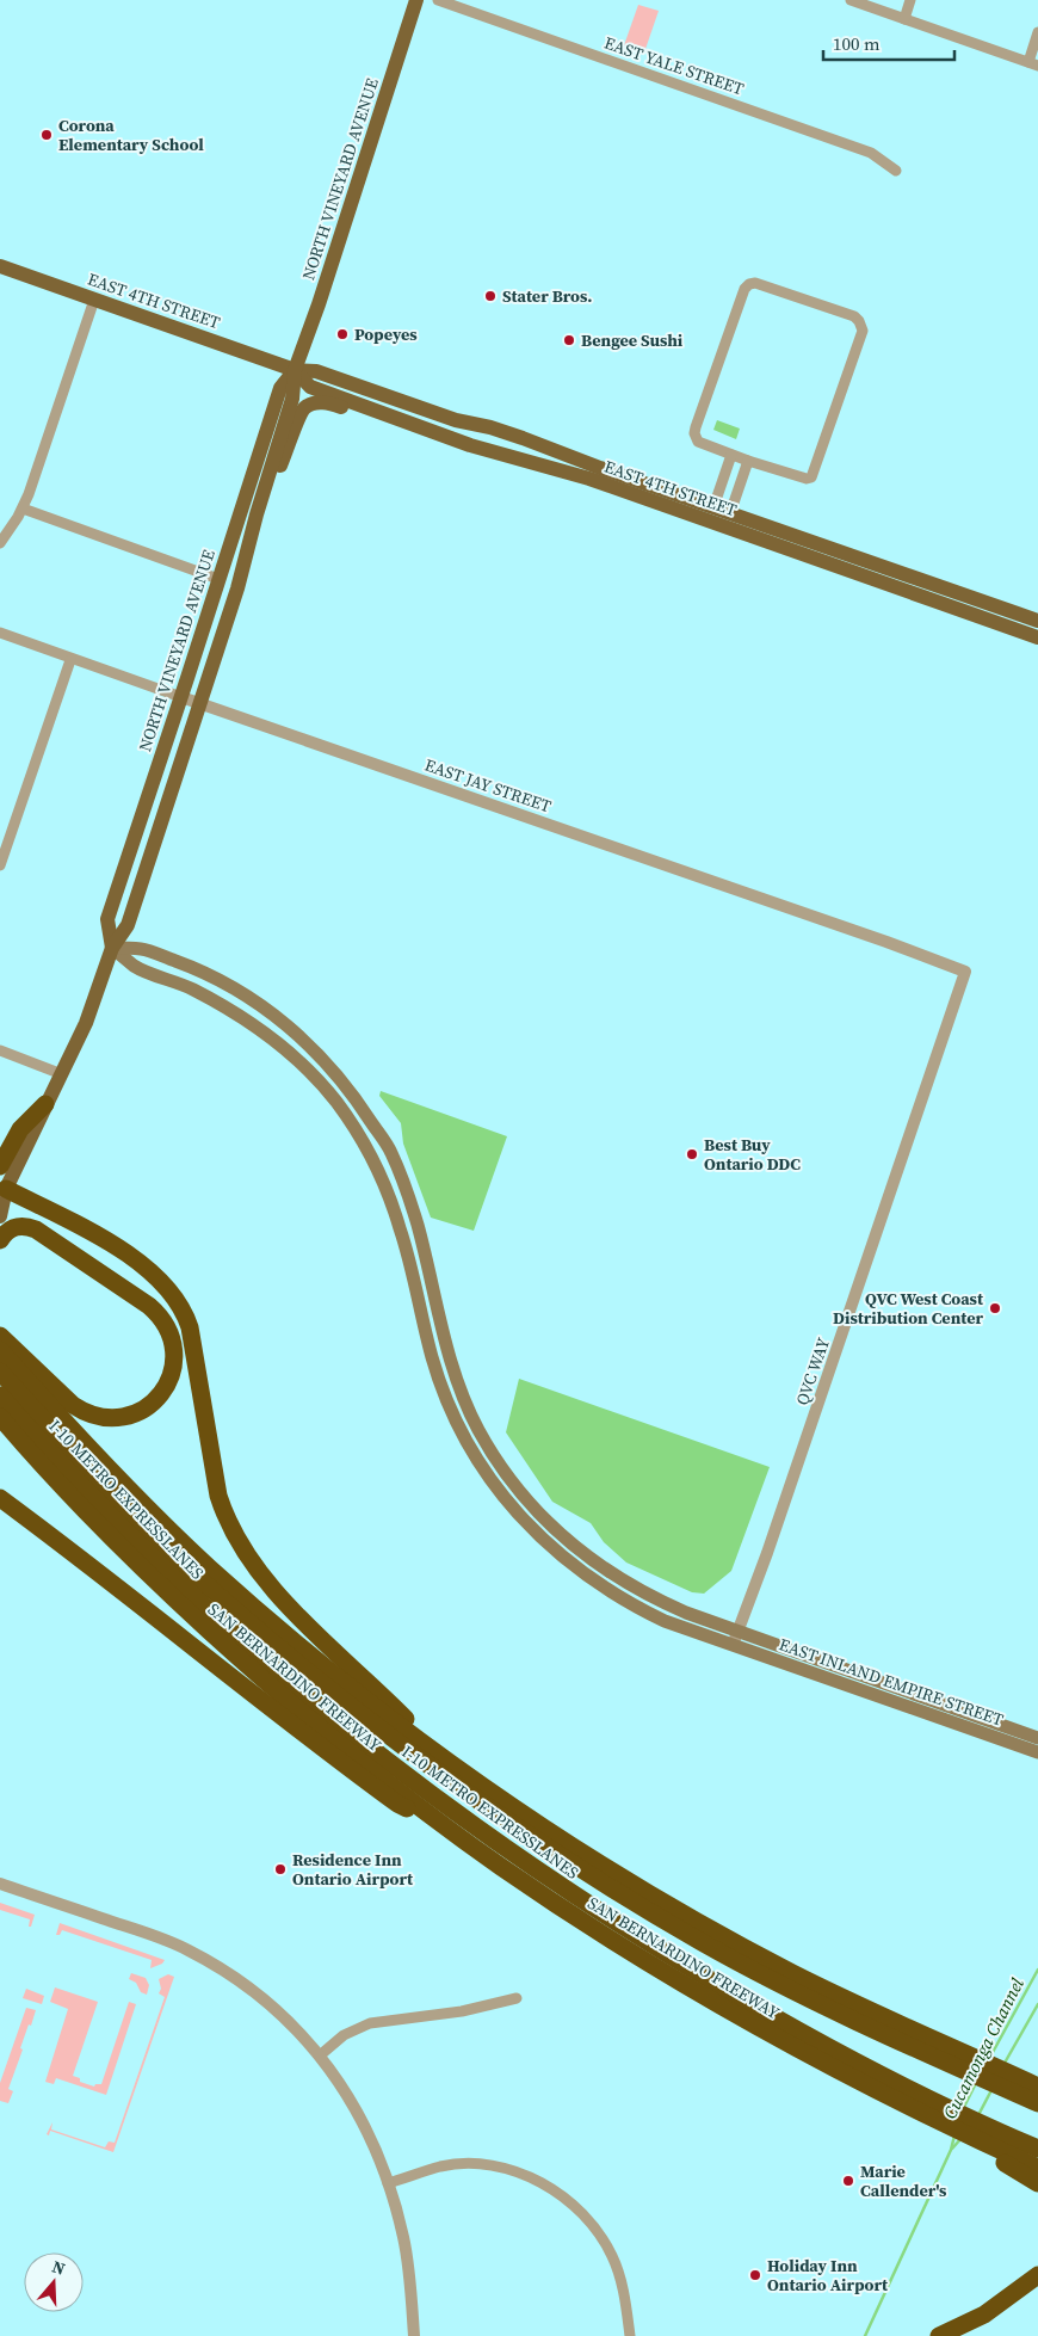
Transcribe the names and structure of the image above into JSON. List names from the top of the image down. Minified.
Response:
{"streets":{"highway":["I-10 METRO EXPRESSLANES","SAN BERNARDINO FREEWAY"],"main road":["NORTH VINEYARD AVENUE","EAST 4TH STREET","EAST INLAND EMPIRE STREET"],"street":["EAST YALE STREET","EAST JAY STREET","QVC WAY"]},"crossings":[["NORTH VINEYARD AVENUE","EAST 4TH STREET"],["NORTH VINEYARD AVENUE","EAST JAY STREET"],["NORTH VINEYARD AVENUE","EAST INLAND EMPIRE STREET"],["EAST JAY STREET","QVC WAY"],["QVC WAY","EAST INLAND EMPIRE STREET"],["I-10 METRO EXPRESSLANES","SAN BERNARDINO FREEWAY"]],"water":["Cucamonga Channel"],"places":["Corona Elementary School","Stater Bros.","Popeyes","Bengee Sushi","Best Buy Ontario DDC","QVC West Coast Distribution Center","Residence Inn Ontario Airport","Marie Callender's","Holiday Inn Ontario Airport"],"scale_bar":"100 m","north":"top"}
